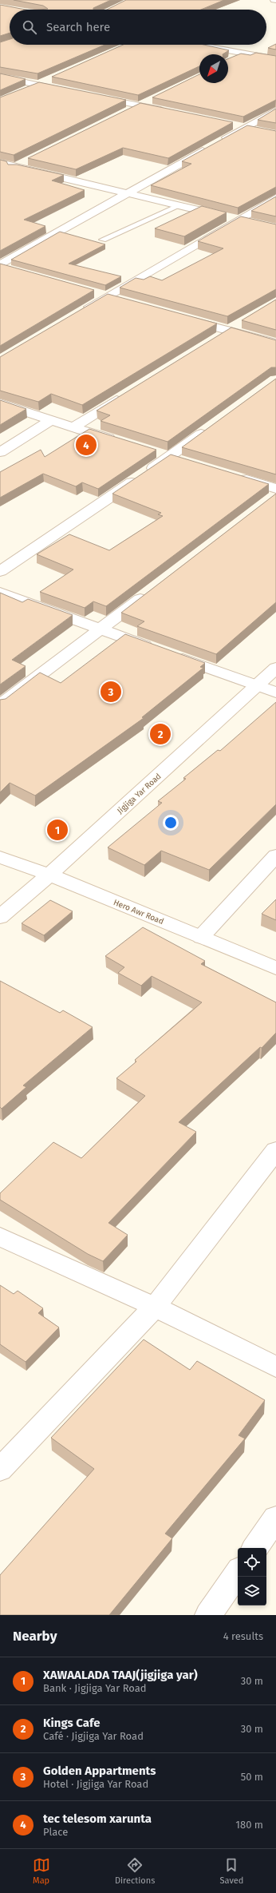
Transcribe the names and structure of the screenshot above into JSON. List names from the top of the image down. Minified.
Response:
{"streets":{"street":["Jigjiga Yar Road","Hero Awr Road"]},"crossings":[["Jigjiga Yar Road","Hero Awr Road"]],"north":"bottom left","page":{"search":"Search here","pins":["4","3","2","1"],"heading":["Nearby","4 results"],"list":[{"mark":"1","name":"XAWAALADA TAAJ(jigjiga yar)","note":"Bank · Jigjiga Yar Road","value":"30 m"},{"mark":"2","name":"Kings Cafe","note":"Café · Jigjiga Yar Road","value":"30 m"},{"mark":"3","name":"Golden Appartments","note":"Hotel · Jigjiga Yar Road","value":"50 m"},{"mark":"4","name":"tec telesom xarunta","note":"Place","value":"180 m"}],"nav":["Map","Directions","Saved"]}}
